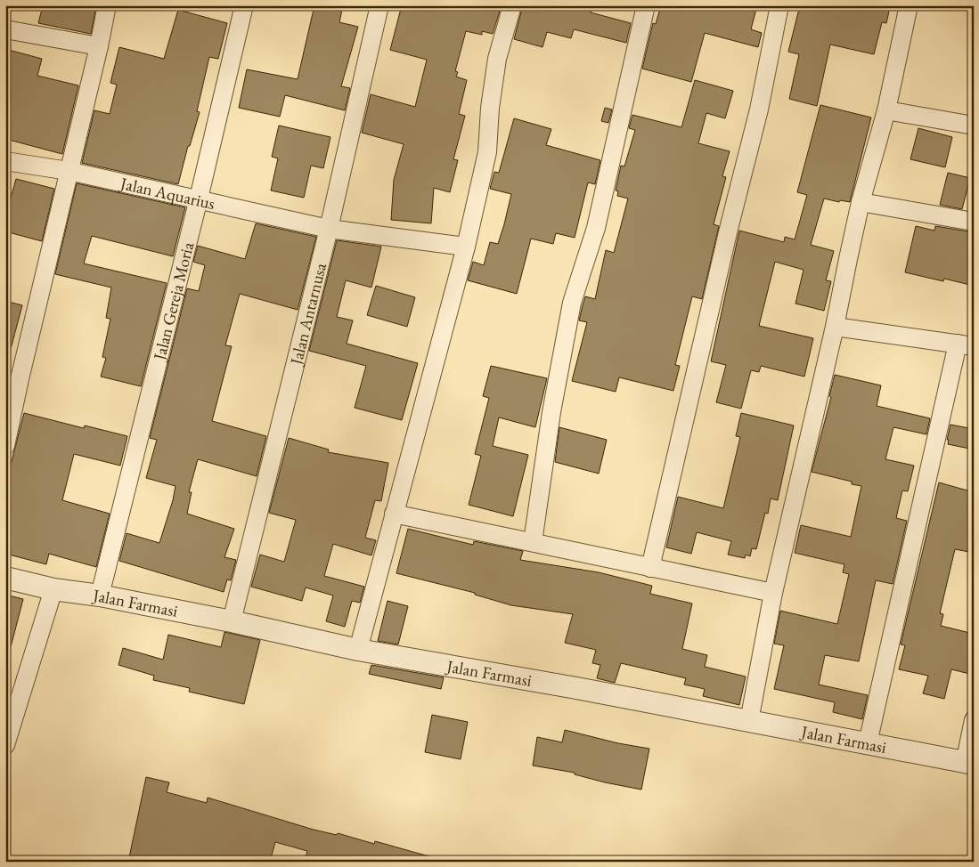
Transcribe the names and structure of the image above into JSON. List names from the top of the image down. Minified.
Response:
{"streets":{"street":["Jalan Aquarius","Jalan Gereja Moria","Jalan Antarnusa","Jalan Farmasi"]},"crossings":[["Jalan Aquarius","Jalan Gereja Moria"],["Jalan Aquarius","Jalan Antarnusa"],["Jalan Gereja Moria","Jalan Farmasi"],["Jalan Antarnusa","Jalan Farmasi"]]}
